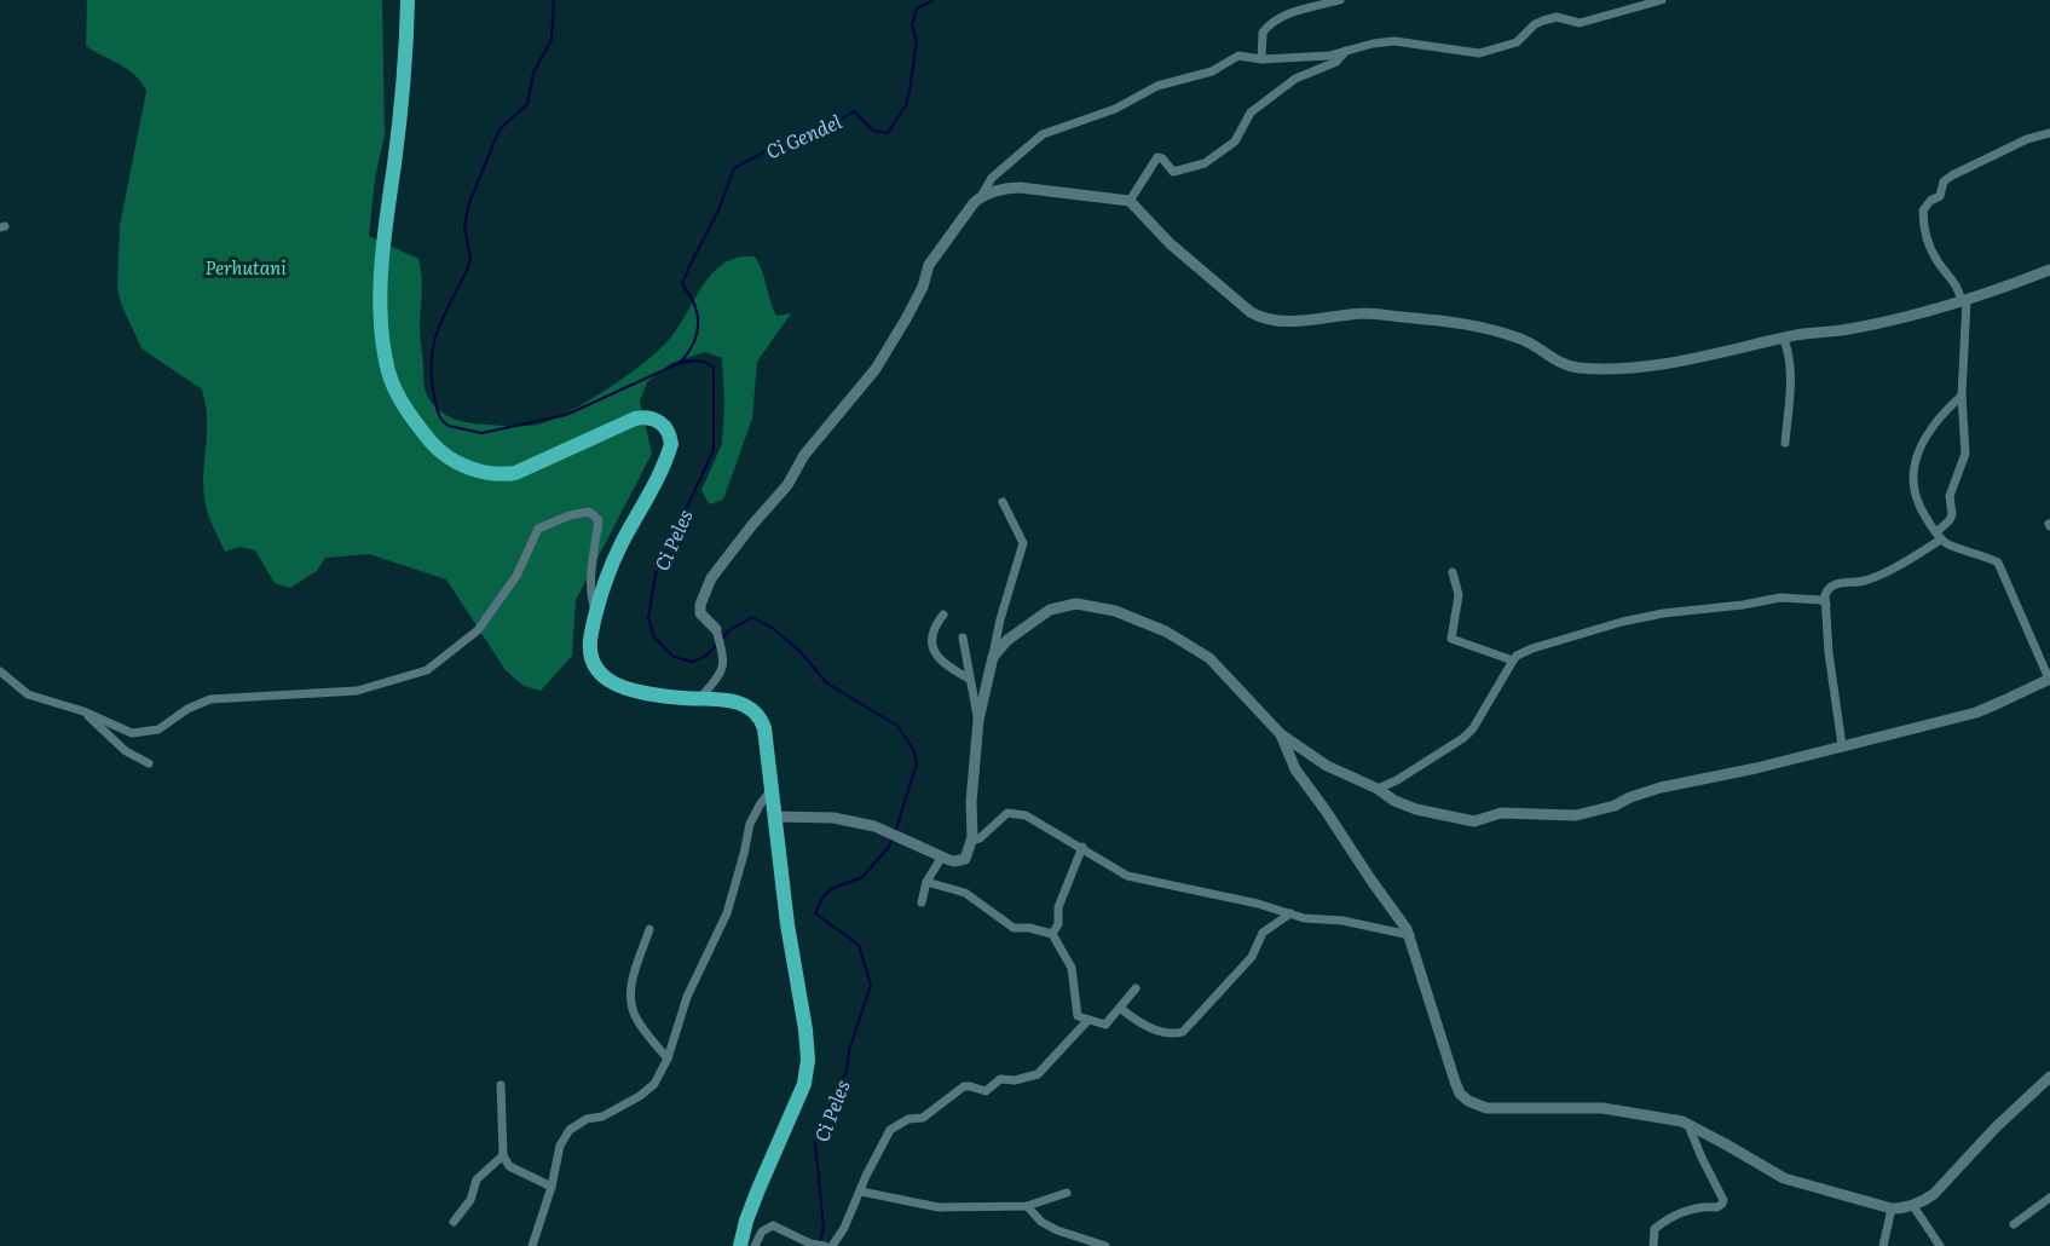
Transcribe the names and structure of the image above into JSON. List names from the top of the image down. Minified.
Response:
{"water":["Ci Gendel","Ci Peles"],"parks":["Perhutani"]}
